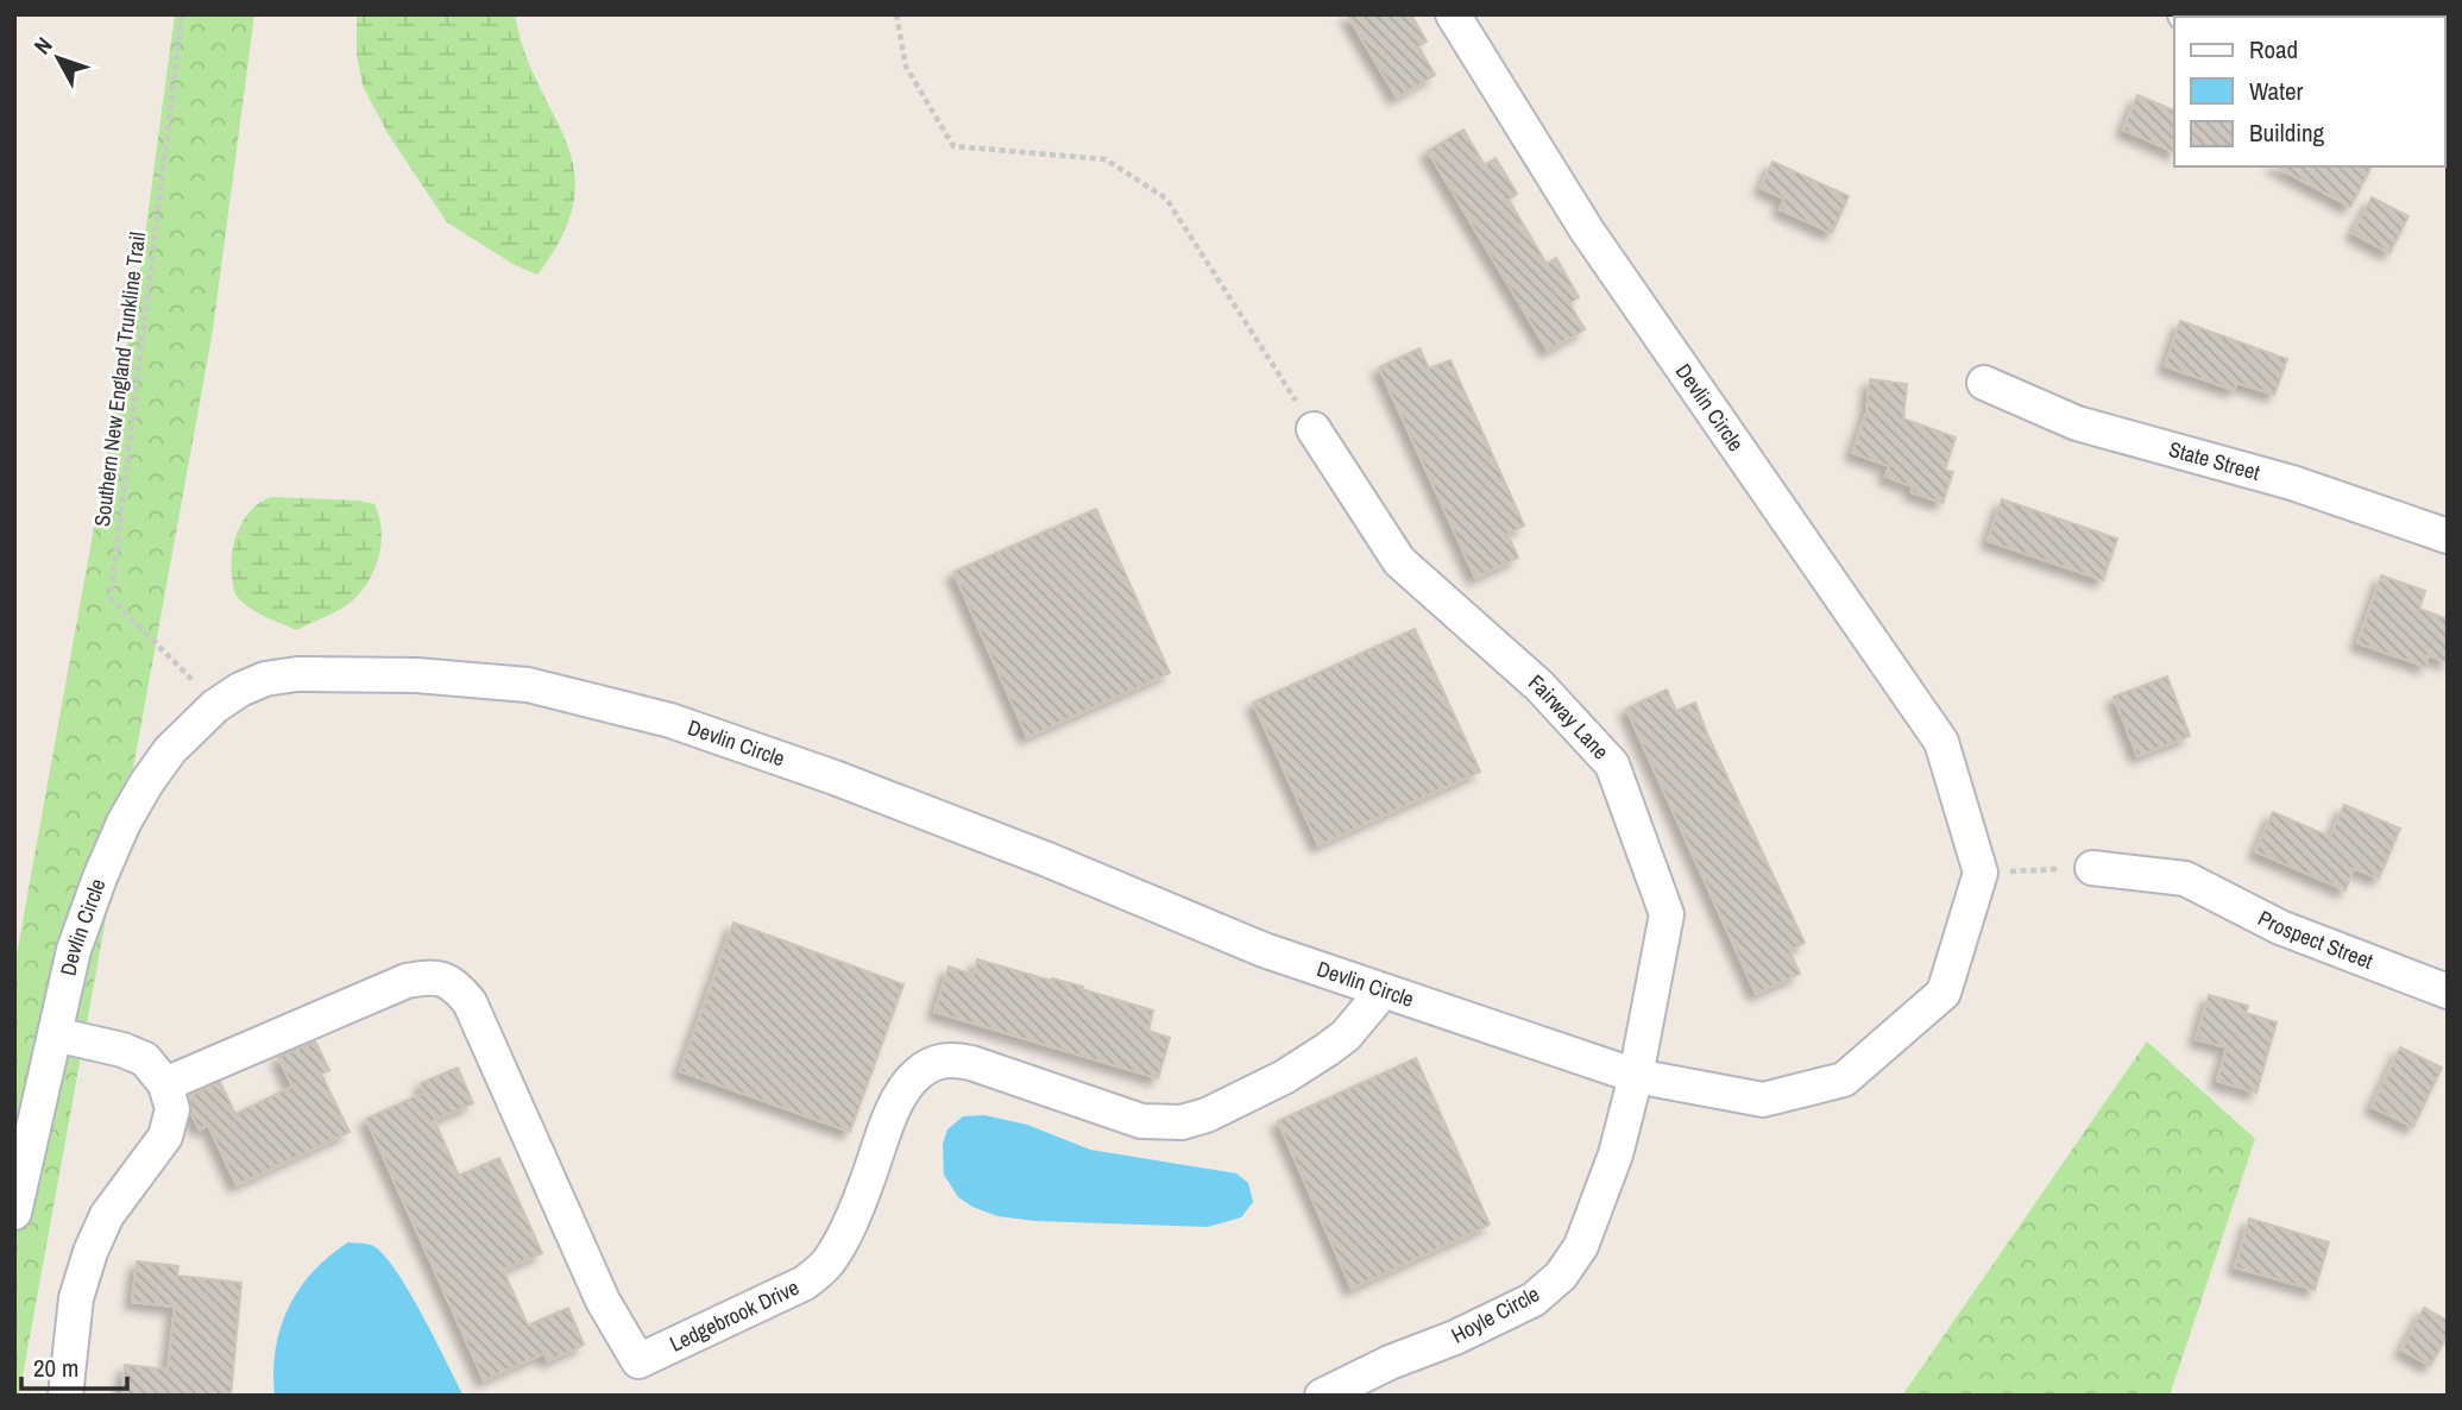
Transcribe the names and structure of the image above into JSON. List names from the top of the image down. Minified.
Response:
{"streets":{"street":["Devlin Circle","State Street","Fairway Lane","Prospect Street","Hoyle Circle","Ledgebrook Drive"],"path":["Southern New England Trunkline Trail"]},"crossings":[["Southern New England Trunkline Trail","Devlin Circle"],["Devlin Circle","Fairway Lane"],["Devlin Circle","Hoyle Circle"],["Devlin Circle","Ledgebrook Drive"],["Fairway Lane","Hoyle Circle"]],"legend":["Road","Water","Building"],"scale_bar":"20 m","north":"top left"}
